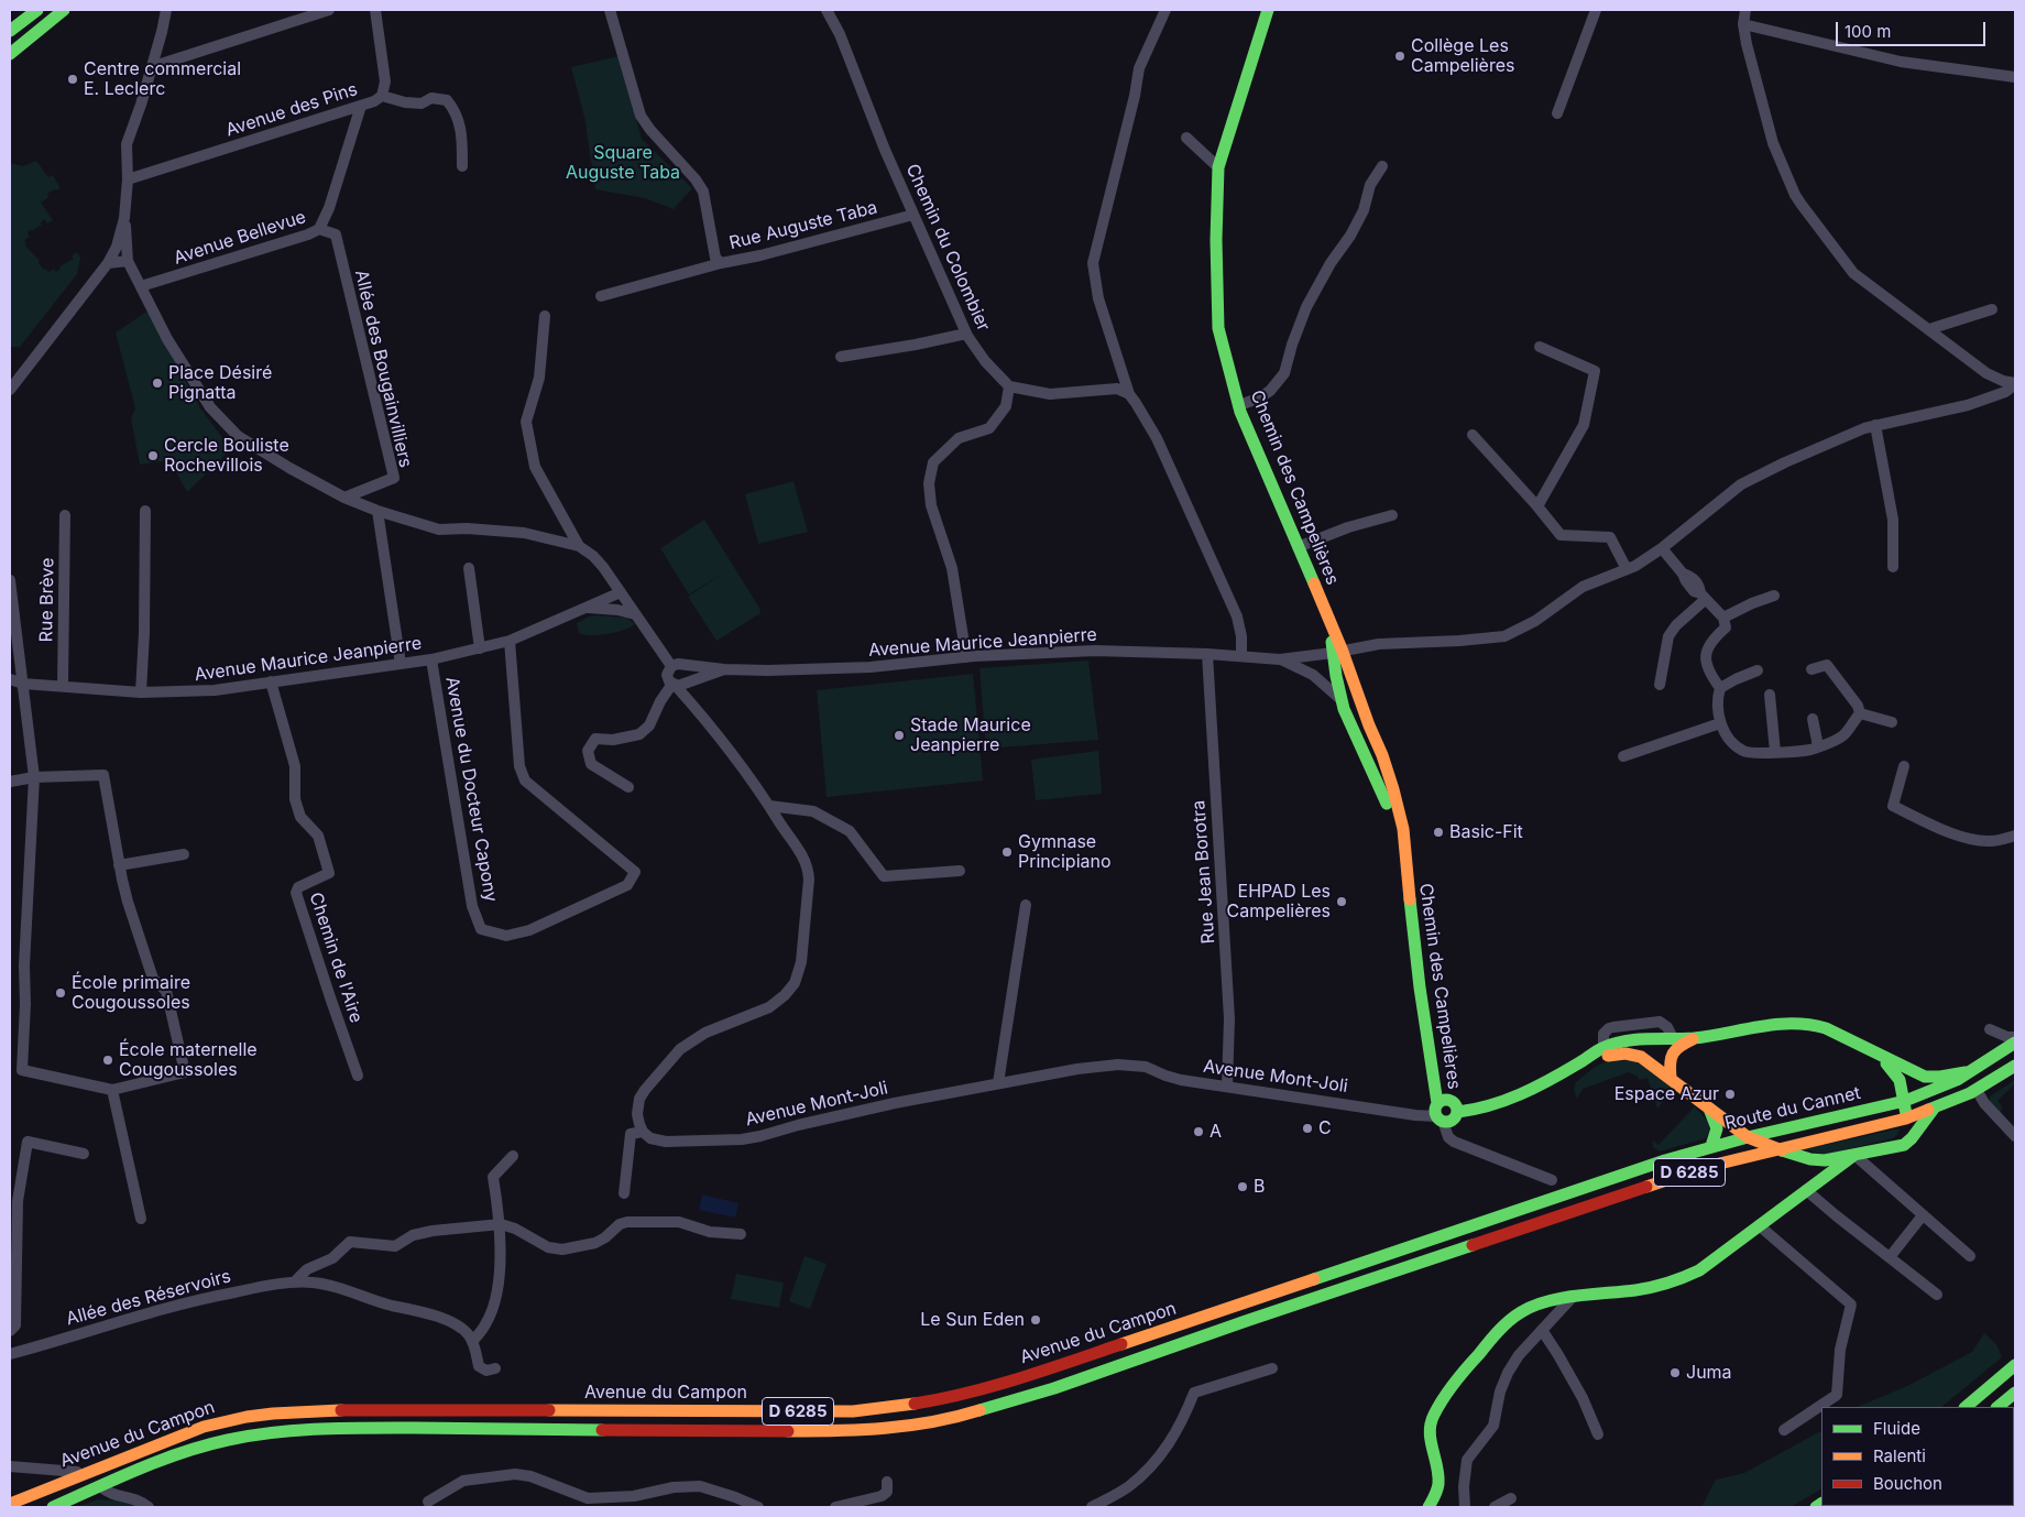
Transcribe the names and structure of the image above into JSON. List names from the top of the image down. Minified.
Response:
{"streets":{"main road":["Chemin des Campelières","Route du Cannet","D 6285","Avenue du Campon"],"street":["Avenue des Pins","Rue Auguste Taba","Avenue Bellevue","Chemin du Colombier","Allée des Bougainvilliers","Rue Brève","Avenue Maurice Jeanpierre","Avenue du Docteur Capony","Rue Jean Borotra","Chemin de l'Aire","Avenue Mont-Joli","Allée des Réservoirs"]},"crossings":[["Avenue des Pins","Avenue Bellevue"],["Rue Auguste Taba","Chemin du Colombier"],["Avenue Bellevue","Allée des Bougainvilliers"],["Chemin des Campelières","Avenue Maurice Jeanpierre"],["Chemin des Campelières","Avenue Mont-Joli"],["Chemin des Campelières","Route du Cannet"],["Rue Brève","Avenue Maurice Jeanpierre"],["Avenue Maurice Jeanpierre","Avenue du Docteur Capony"],["Avenue Maurice Jeanpierre","Rue Jean Borotra"],["Avenue Maurice Jeanpierre","Chemin de l'Aire"],["Rue Jean Borotra","Avenue Mont-Joli"],["Route du Cannet","Avenue du Campon"]],"parks":["Square Auguste Taba"],"places":["Collège Les Campelières","Centre commercial E. Leclerc","Place Désiré Pignatta","Cercle Bouliste Rochevillois","Stade Maurice Jeanpierre","Basic-Fit","Gymnase Principiano","EHPAD Les Campelières","École primaire Cougoussoles","École maternelle Cougoussoles","Espace Azur","C","A","B","Le Sun Eden","Juma"],"legend":["Fluide","Ralenti","Bouchon"],"scale_bar":"100 m"}
